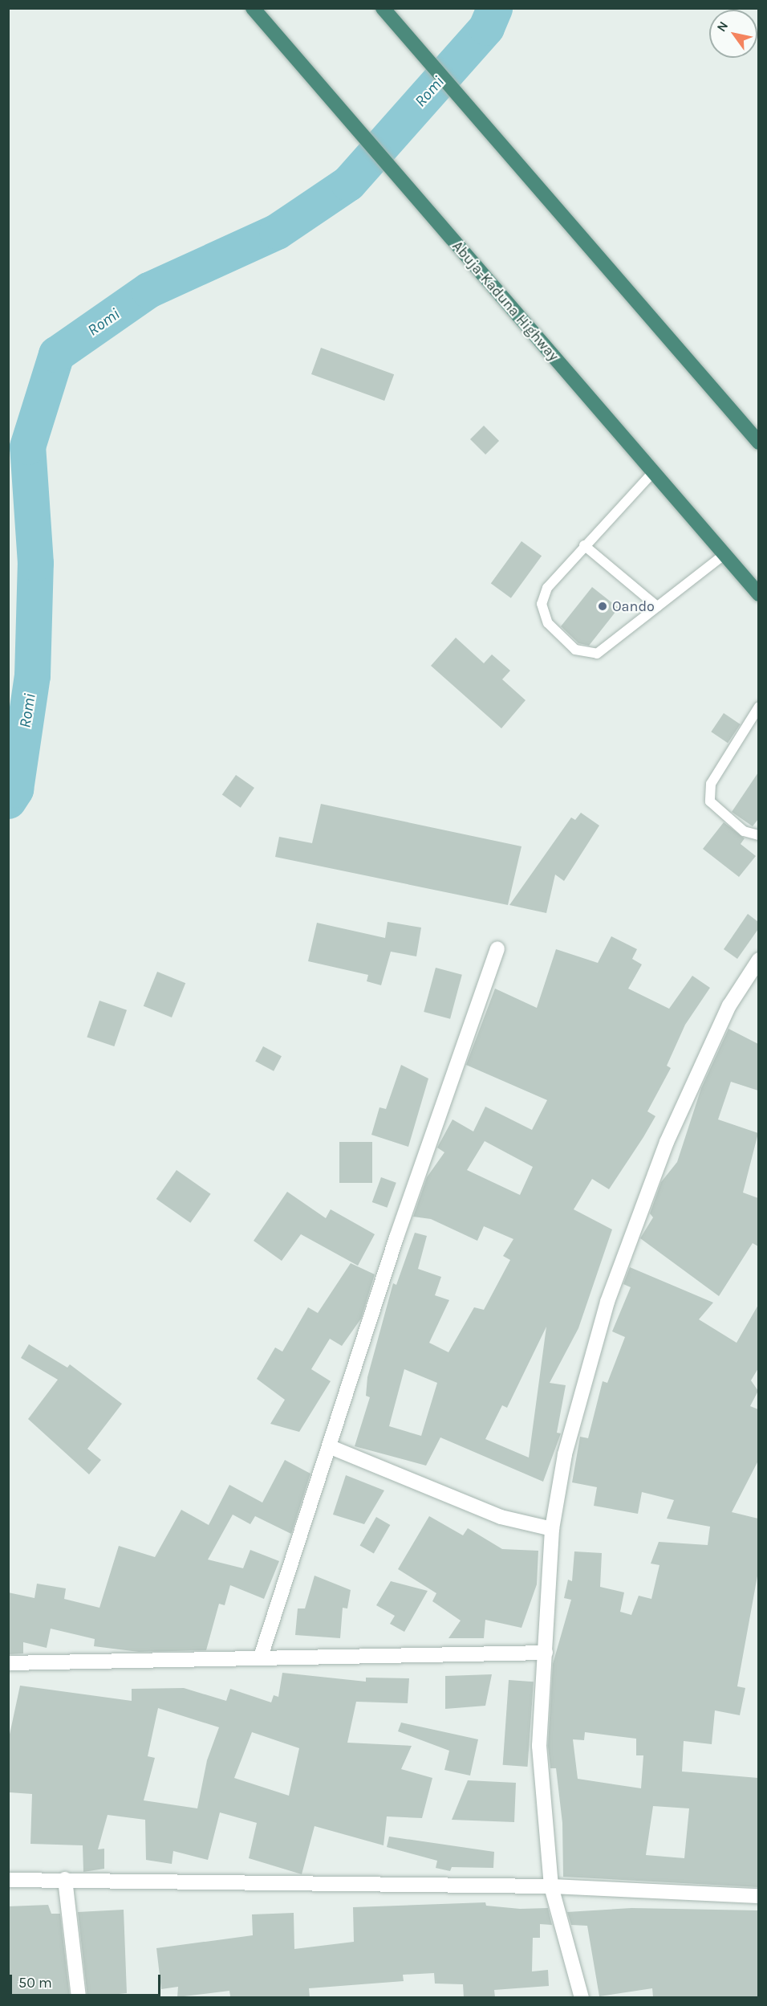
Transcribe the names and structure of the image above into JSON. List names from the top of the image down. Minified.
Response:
{"streets":{"highway":["Abuja-Kaduna Highway"]},"water":["Romi"],"places":["Oando"],"scale_bar":"50 m","north":"top left"}
